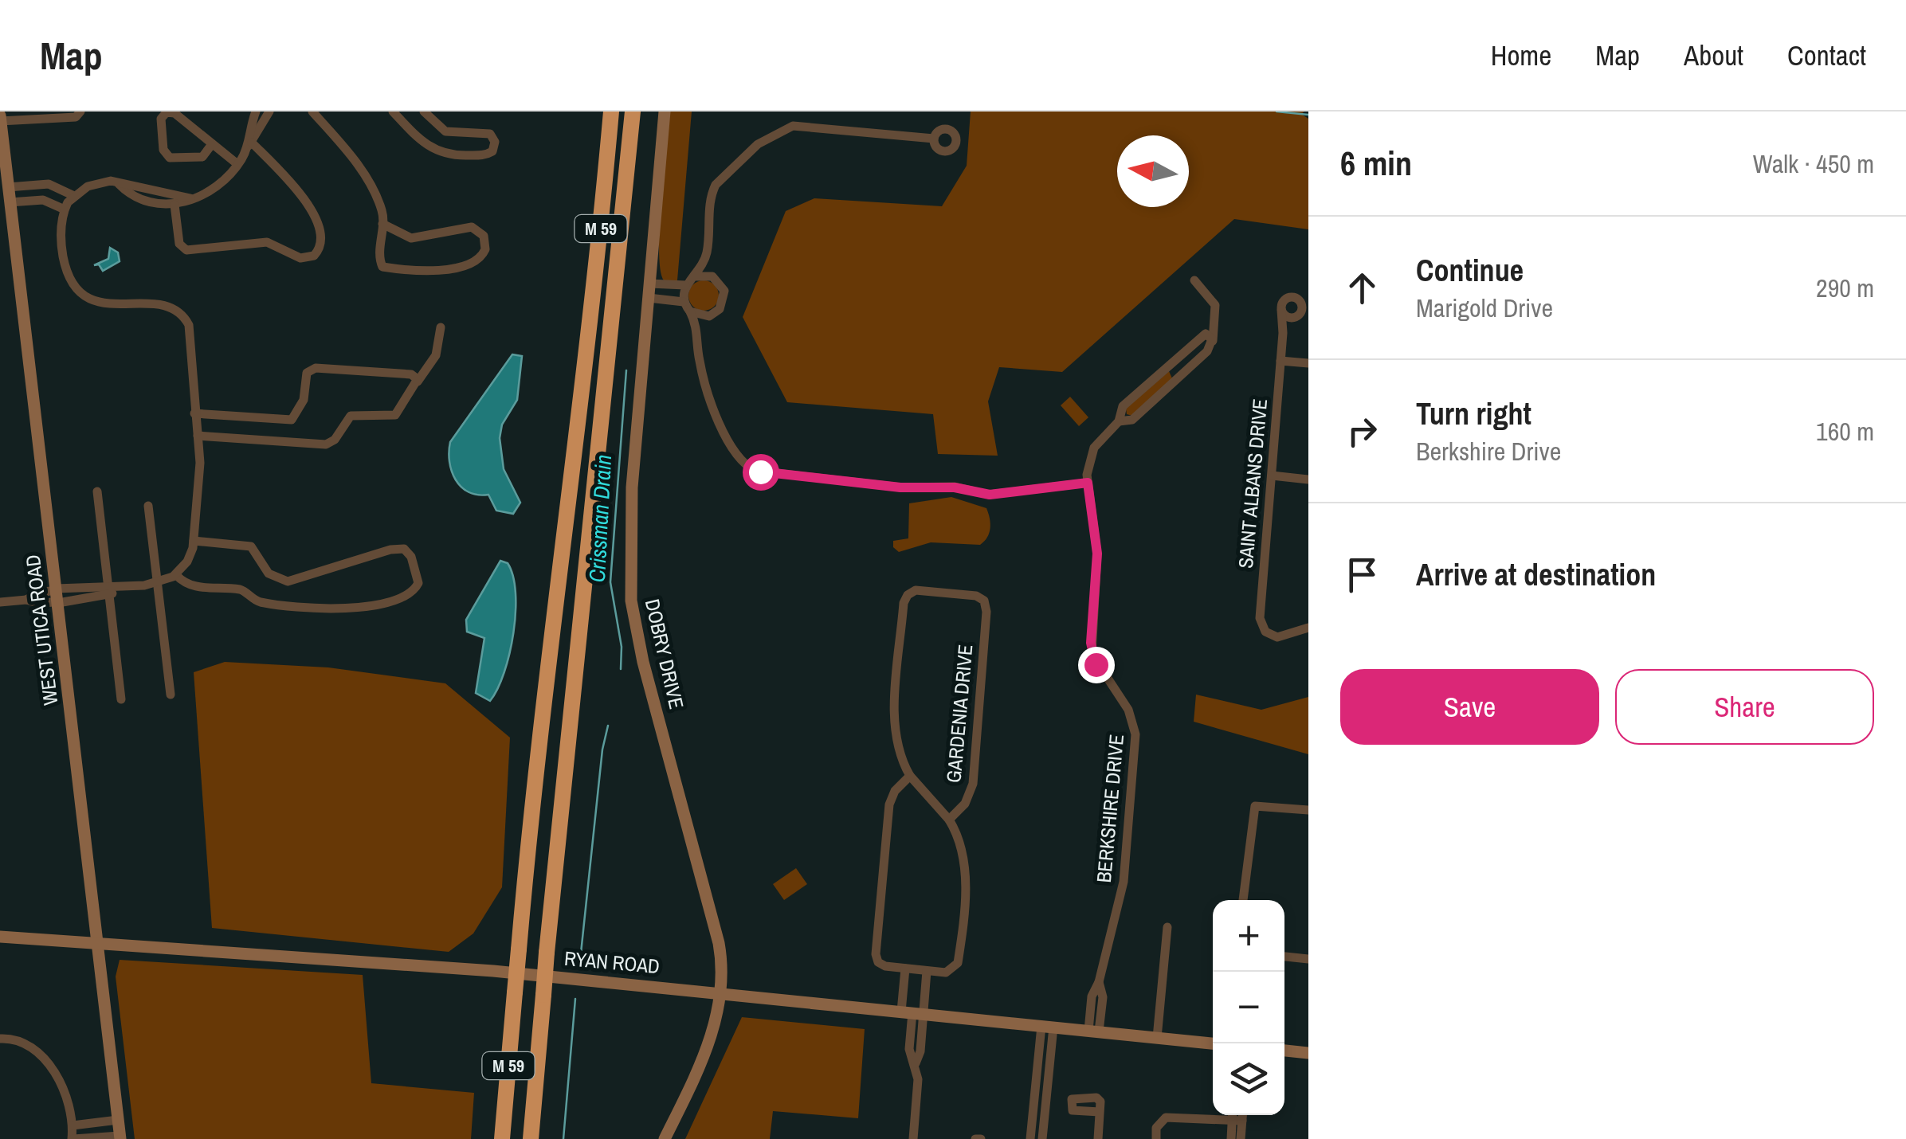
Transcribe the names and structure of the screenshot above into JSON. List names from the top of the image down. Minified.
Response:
{"streets":{"highway":["M 59"],"street":["SAINT ALBANS DRIVE","WEST UTICA ROAD","DOBRY DRIVE","GARDENIA DRIVE","BERKSHIRE DRIVE","RYAN ROAD"]},"crossings":[["WEST UTICA ROAD","RYAN ROAD"],["DOBRY DRIVE","RYAN ROAD"],["BERKSHIRE DRIVE","RYAN ROAD"]],"water":["Crissman Drain"],"north":"left","page":{"header":"Map","nav":["Home","Map","About","Contact"],"heading":["6 min","Walk · 450 m"],"list":[["Continue","Marigold Drive","290 m"],["Turn right","Berkshire Drive","160 m"],"Arrive at destination"],"buttons":["Save","Share"],"map_buttons":["+","−"]}}
